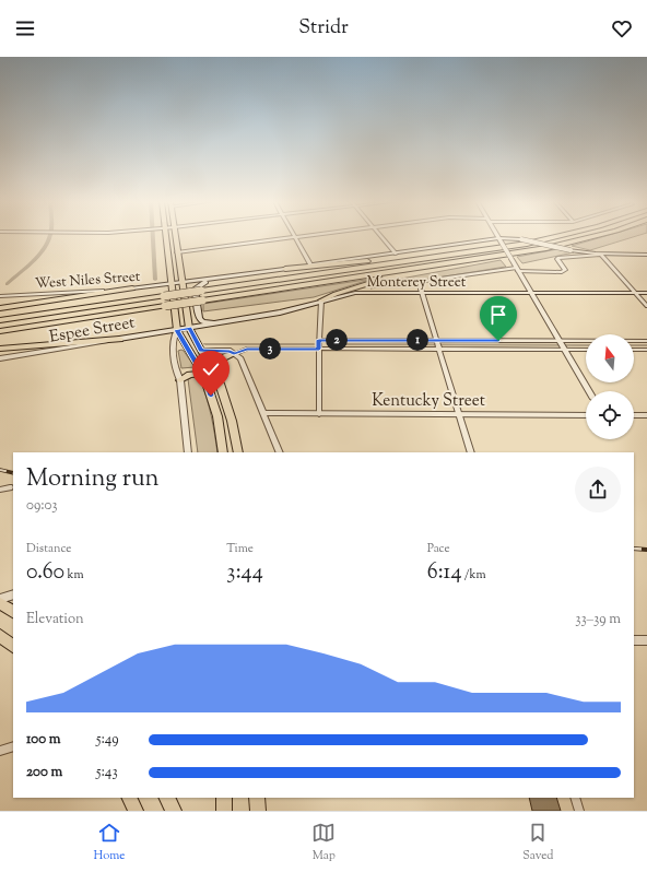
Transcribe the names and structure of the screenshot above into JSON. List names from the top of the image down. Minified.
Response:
{"streets":{"main road":["West Niles Street","Monterey Street","Espee Street"],"street":["Kentucky Street"]},"crossings":[["Monterey Street","Espee Street"]],"north":"top","page":{"header":"Stridr","pins":["1","2","3"],"heading":["Morning run","09:03"],"stats":[["Distance","0.60 km"],["Time","3:44"],["Pace","6:14 /km"]],"chart":["Elevation","33–39 m"],"list":[{"name":"100 m","note":"5:49"},{"name":"200 m","note":"5:43"}],"tabs":["Home","Map","Saved"]}}
